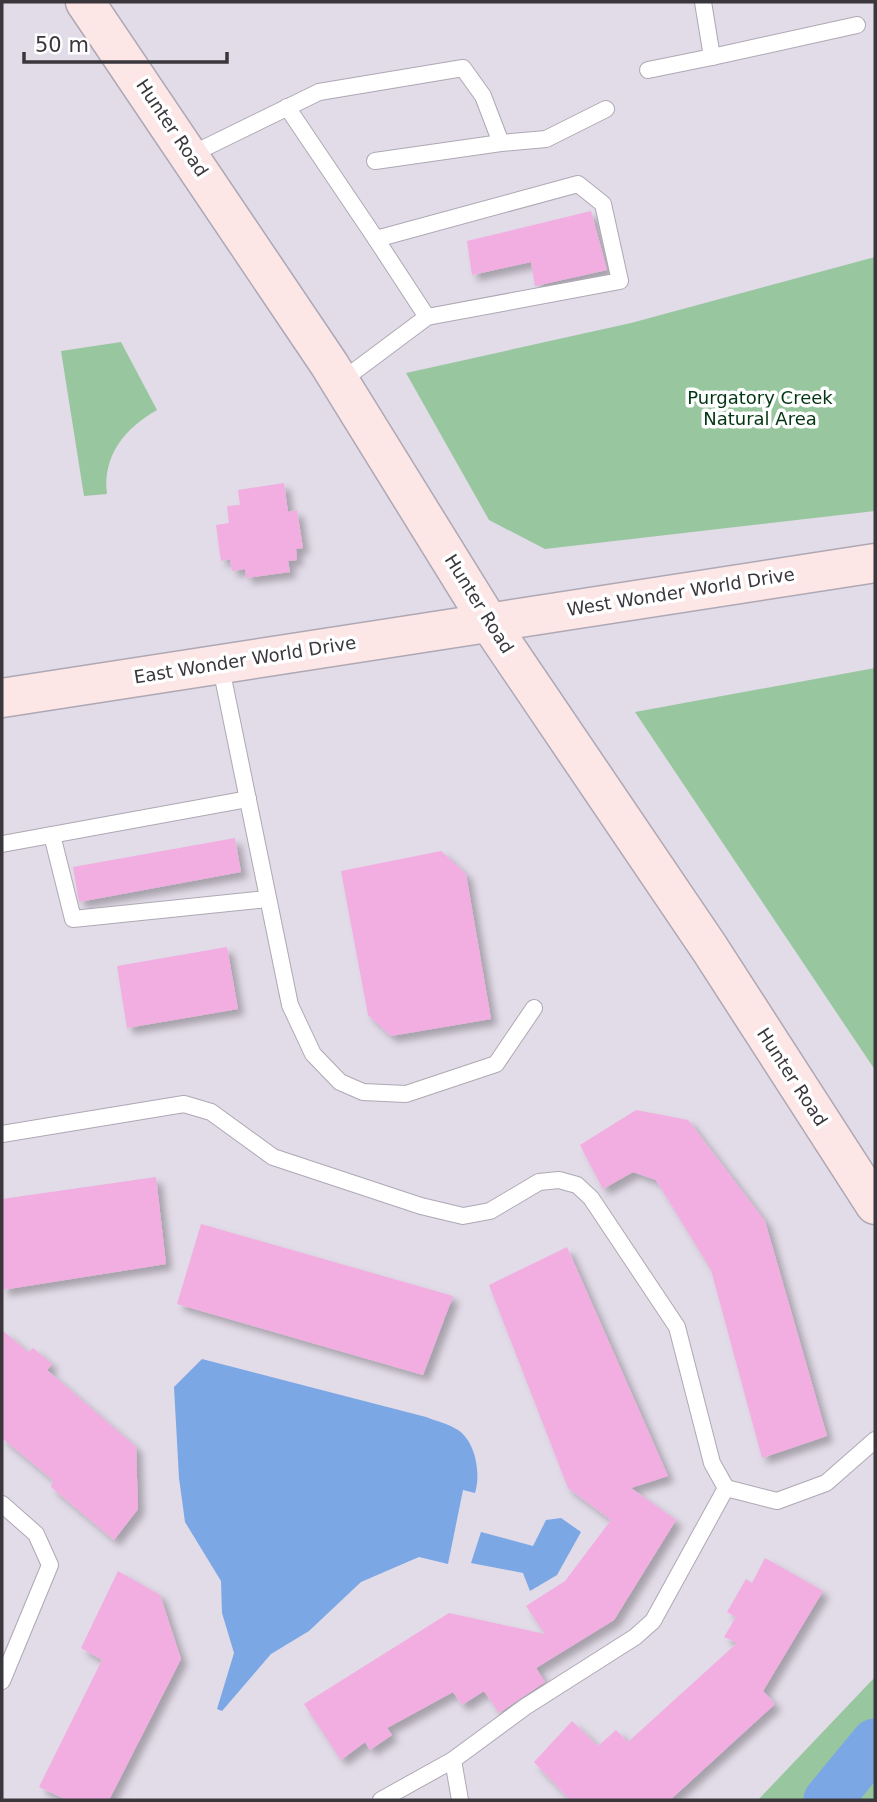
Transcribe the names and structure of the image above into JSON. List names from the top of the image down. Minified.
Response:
{"streets":{"main road":["Hunter Road","West Wonder World Drive","East Wonder World Drive"]},"crossings":[["Hunter Road","West Wonder World Drive"],["Hunter Road","East Wonder World Drive"],["West Wonder World Drive","East Wonder World Drive"]],"parks":["Purgatory Creek Natural Area"],"scale_bar":"50 m"}
